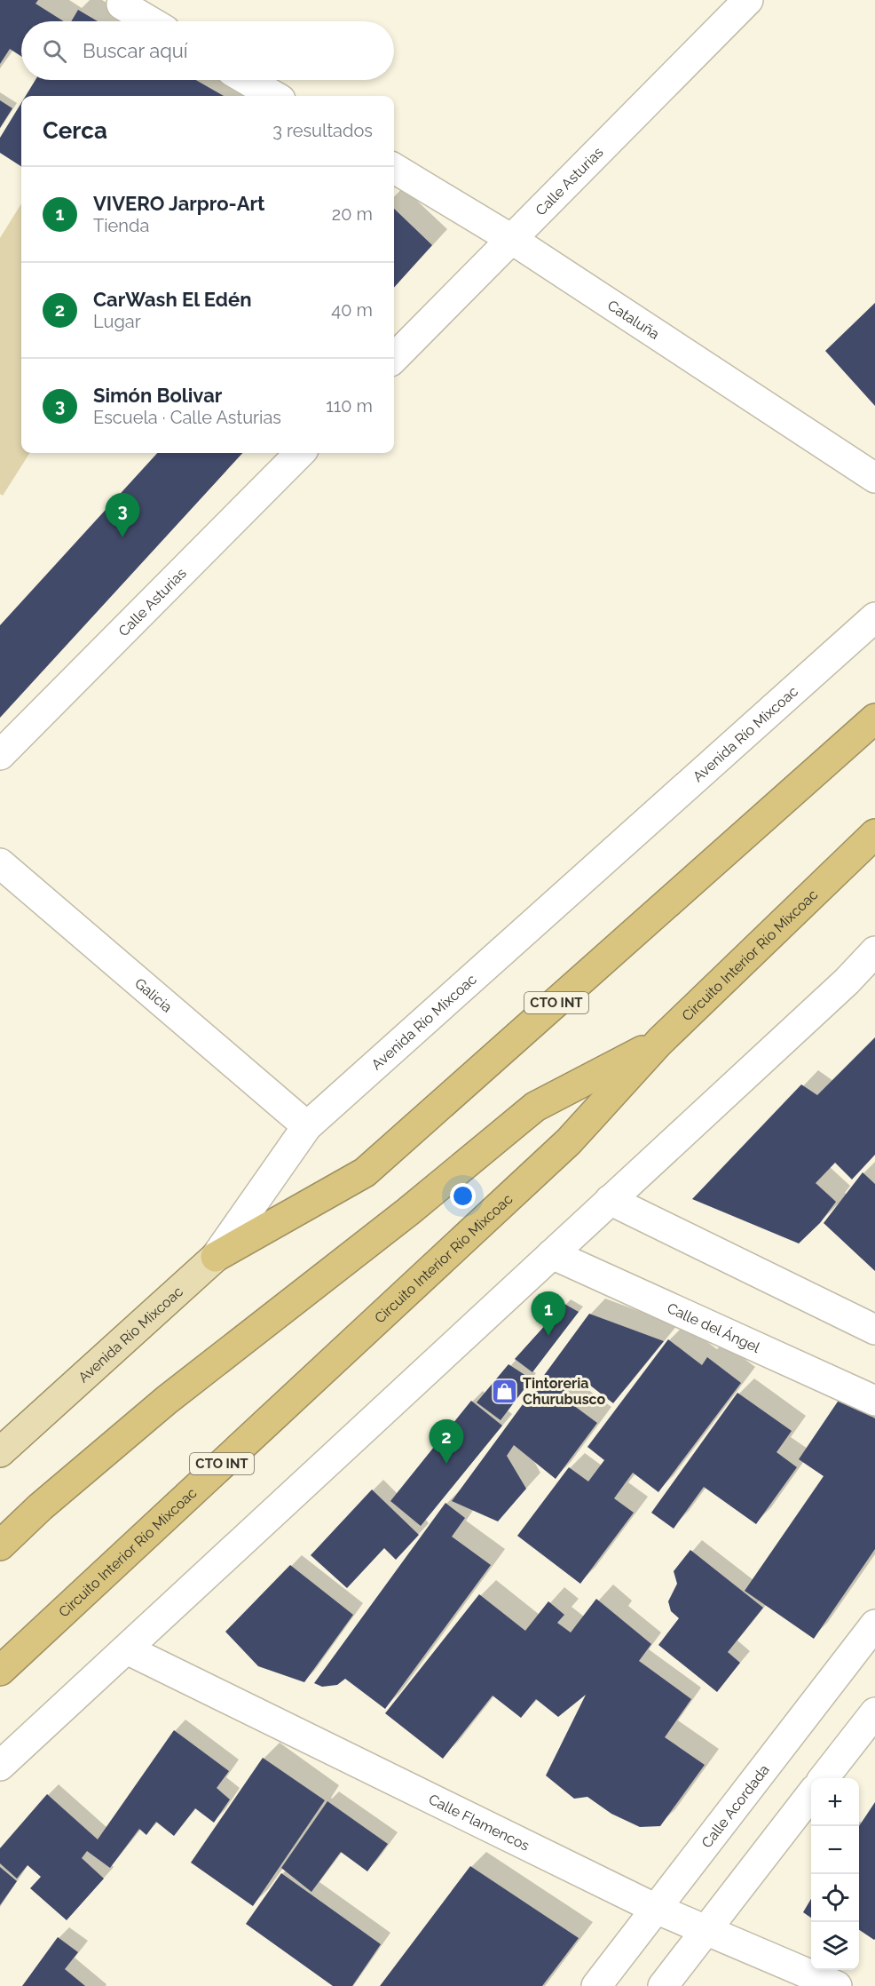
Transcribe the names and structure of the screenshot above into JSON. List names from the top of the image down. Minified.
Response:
{"streets":{"highway":["Circuito Interior Río Mixcoac","CTO INT"],"main road":["Avenida Río Mixcoac"],"street":["Calle Asturias","Cataluña","Galicia","Calle del Ángel","Calle Acordada","Calle Flamencos"]},"crossings":[["Calle Asturias","Cataluña"],["Avenida Río Mixcoac","Galicia"],["Avenida Río Mixcoac","CTO INT"],["Calle Acordada","Calle Flamencos"]],"places":{"shop":["Tintoreria Churubusco"]},"page":{"search":"Buscar aquí","heading":["Cerca","3 resultados"],"list":[{"mark":"1","name":"VIVERO Jarpro-Art","note":"Tienda","value":"20 m"},{"mark":"2","name":"CarWash El Edén","note":"Lugar","value":"40 m"},{"mark":"3","name":"Simón Bolivar","note":"Escuela · Calle Asturias","value":"110 m"}],"pins":["3","1","2"],"map_buttons":["+","−"]}}
